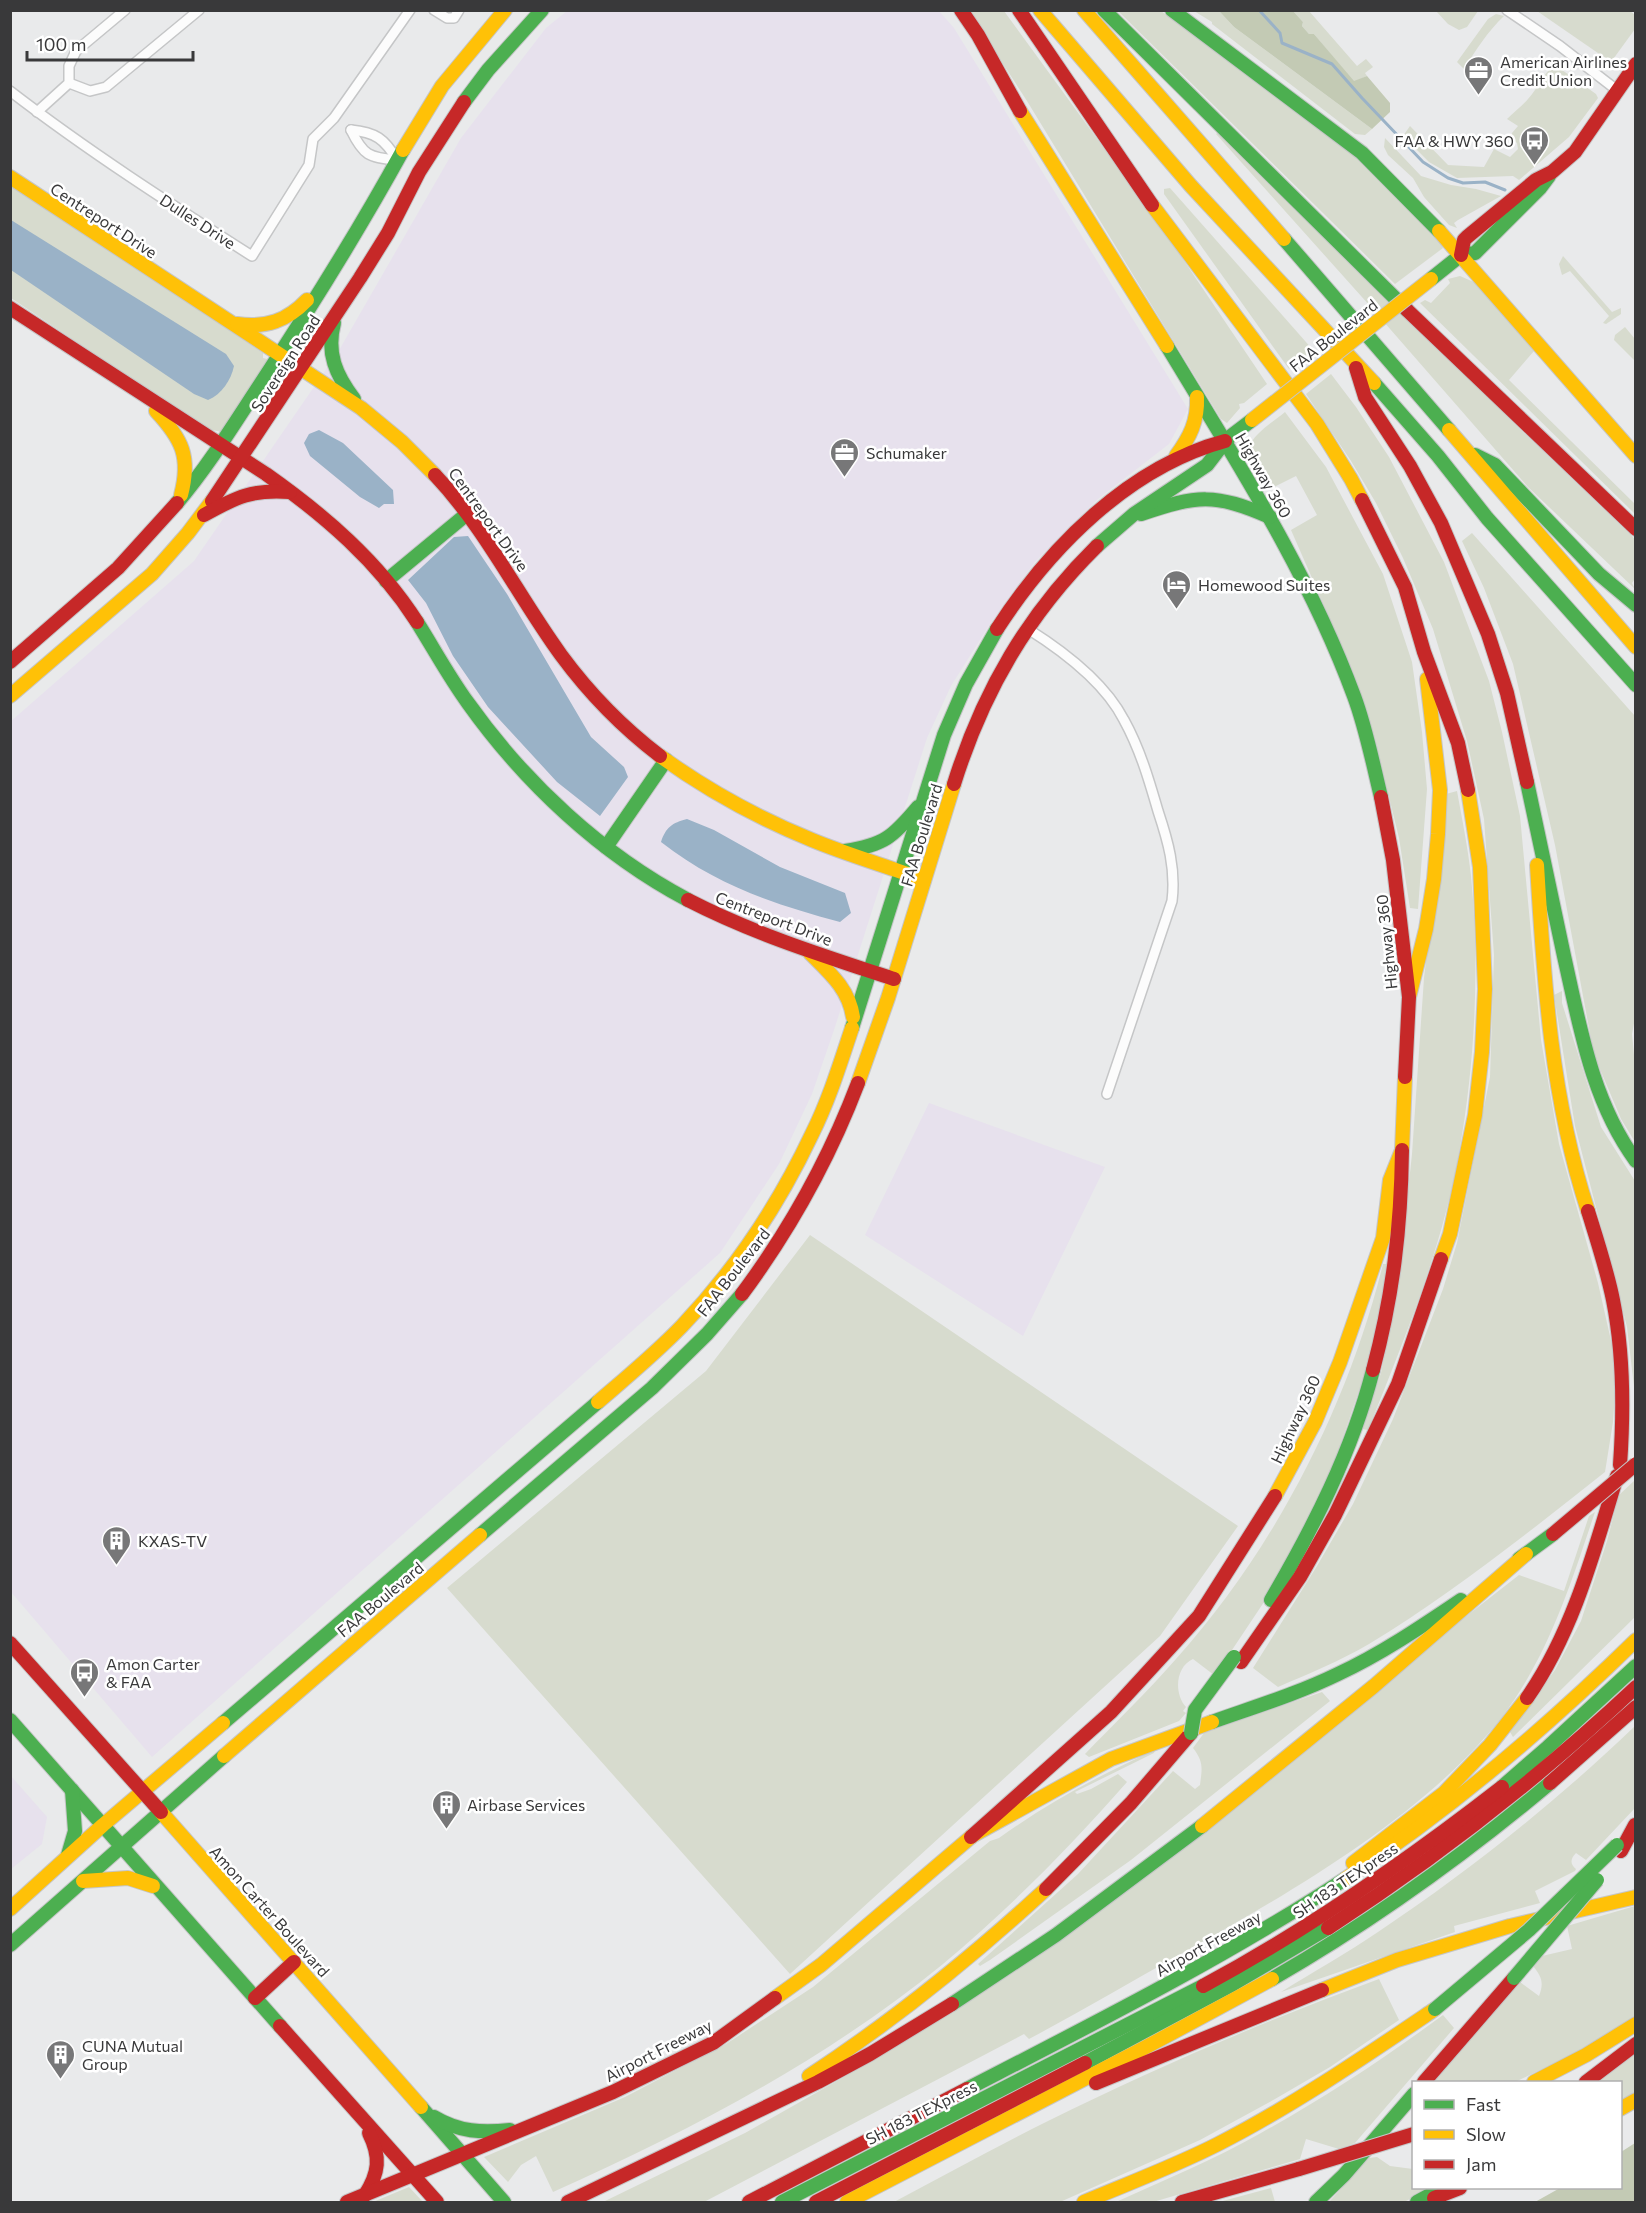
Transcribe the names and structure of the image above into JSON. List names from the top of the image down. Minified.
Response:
{"streets":{"main road":["Centreport Drive","FAA Boulevard","Sovereign Road","Highway 360","SH 183 TEXpress","Amon Carter Boulevard","Airport Freeway"],"street":["Dulles Drive"]},"crossings":[["Centreport Drive","FAA Boulevard"],["Centreport Drive","Sovereign Road"],["FAA Boulevard","Highway 360"],["FAA Boulevard","Amon Carter Boulevard"],["Highway 360","Airport Freeway"],["Amon Carter Boulevard","Airport Freeway"]],"places":{"office":["American Airlines Credit Union","Schumaker"],"bus stop":["FAA & HWY 360","Amon Carter & FAA"],"hotel":["Homewood Suites"],"building":["KXAS-TV","Airbase Services","CUNA Mutual Group"]},"legend":["Fast","Slow","Jam"],"scale_bar":"100 m"}
